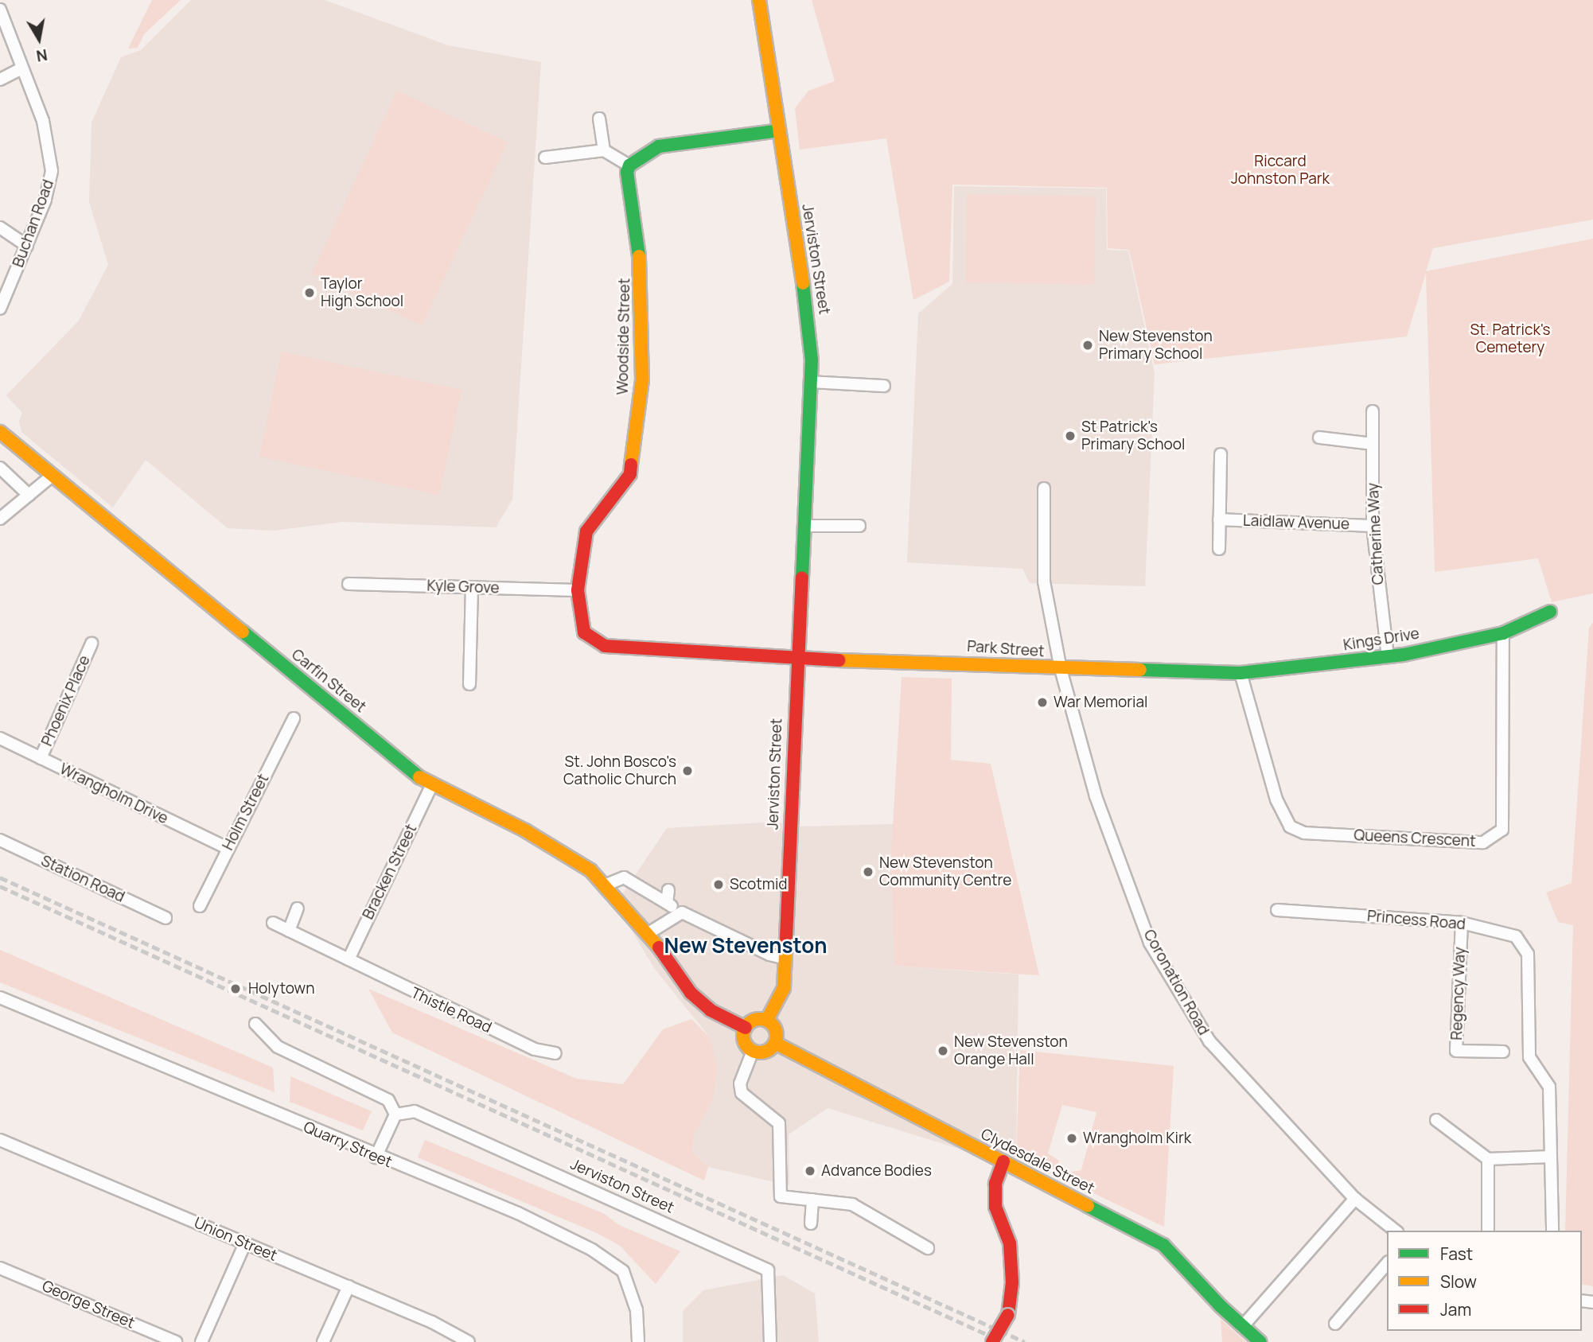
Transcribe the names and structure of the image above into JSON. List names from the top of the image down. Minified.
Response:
{"streets":{"main road":["Jerviston Street","Woodside Street","Kings Drive","Park Street","Carfin Street","Clydesdale Street"],"street":["Buchan Road","Laidlaw Avenue","Catherine Way","Kyle Grove","Phoenix Place","Wrangholm Drive","Holm Street","Queens Crescent","Bracken Street","Station Road","Princess Road","Coronation Road","Regency Way","Thistle Road","Quarry Street","Union Street","George Street"]},"crossings":[["Jerviston Street","Woodside Street"],["Jerviston Street","Park Street"],["Jerviston Street","Carfin Street"],["Jerviston Street","Clydesdale Street"],["Woodside Street","Kyle Grove"],["Woodside Street","Park Street"],["Laidlaw Avenue","Catherine Way"],["Catherine Way","Kings Drive"],["Kings Drive","Park Street"],["Kings Drive","Queens Crescent"],["Park Street","Coronation Road"],["Carfin Street","Bracken Street"],["Carfin Street","Clydesdale Street"],["Phoenix Place","Wrangholm Drive"],["Wrangholm Drive","Holm Street"],["Bracken Street","Thistle Road"],["Princess Road","Regency Way"]],"districts":["New Stevenston"],"parks":["Riccard Johnston Park","St. Patrick's Cemetery"],"places":["Taylor High School","New Stevenston Primary School","St Patrick's Primary School","War Memorial","St. John Bosco's Catholic Church","New Stevenston Community Centre","Scotmid","Holytown","New Stevenston Orange Hall","Wrangholm Kirk","Advance Bodies"],"legend":["Fast","Slow","Jam"],"north":"bottom"}
